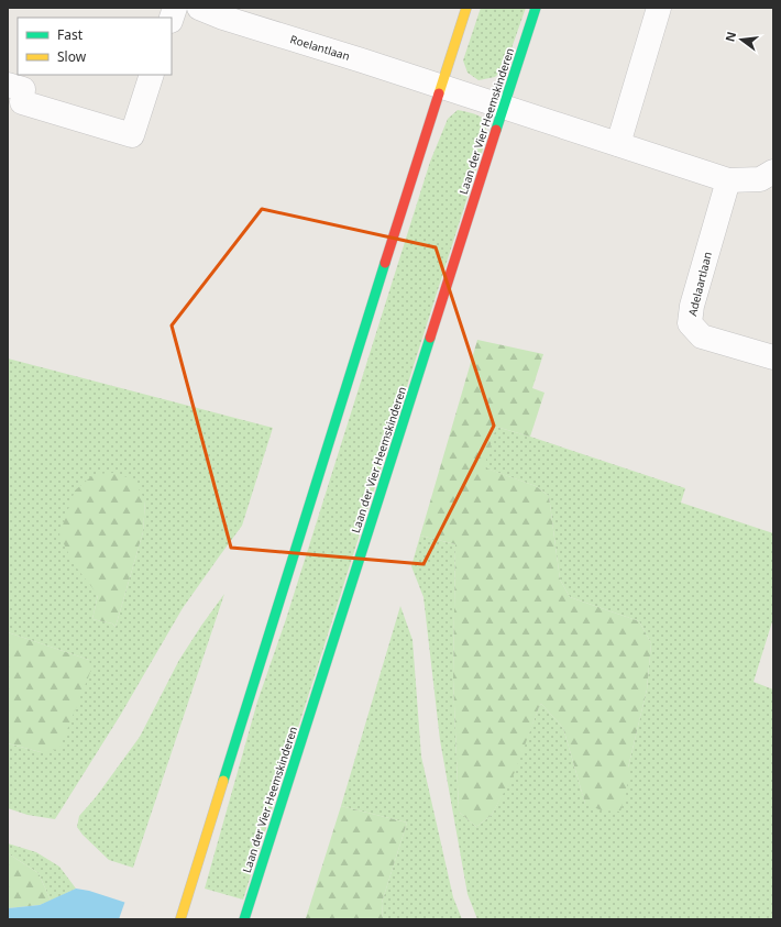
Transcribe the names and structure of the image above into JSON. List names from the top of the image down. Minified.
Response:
{"streets":{"street":["Roelantlaan","Laan der Vier Heemskinderen","Adelaartlaan"]},"crossings":[["Roelantlaan","Laan der Vier Heemskinderen"]],"legend":["Fast","Slow"],"north":"left"}
